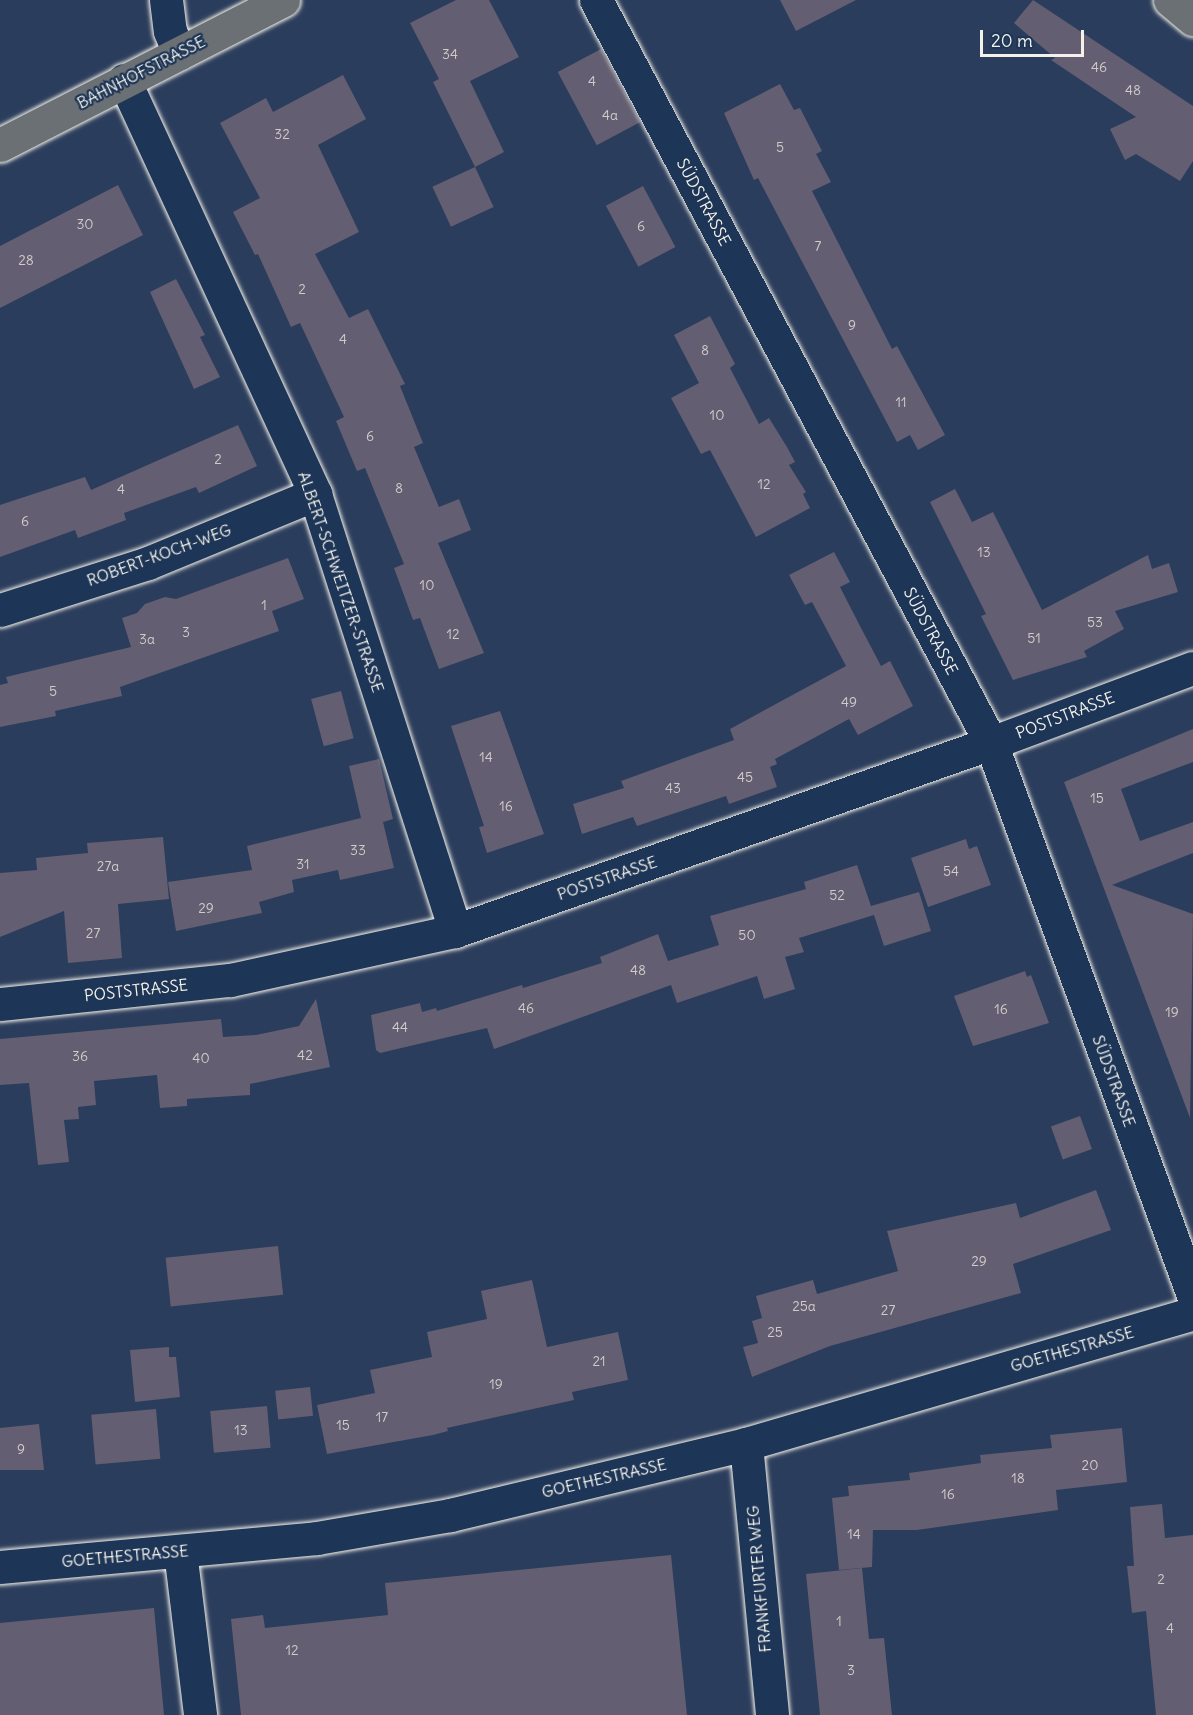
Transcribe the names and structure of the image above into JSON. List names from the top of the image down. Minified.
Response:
{"streets":{"main road":["BAHNHOFSTRASSE"],"street":["SÜDSTRASSE","ROBERT-KOCH-WEG","ALBERT-SCHWEITZER-STRASSE","POSTSTRASSE","GOETHESTRASSE","FRANKFURTER WEG"]},"crossings":[["BAHNHOFSTRASSE","ALBERT-SCHWEITZER-STRASSE"],["SÜDSTRASSE","POSTSTRASSE"],["ROBERT-KOCH-WEG","ALBERT-SCHWEITZER-STRASSE"],["ALBERT-SCHWEITZER-STRASSE","POSTSTRASSE"],["GOETHESTRASSE","FRANKFURTER WEG"]],"house_numbers":["34","46","4","48","4a","32","5","30","6","7","28","2","9","4","8","11","10","6","2","12","8","4","6","13","10","1","53","3","12","51","3a","5","49","14","45","43","15","16","33","31","27a","54","52","29","27","50","48","46","16","19","44","42","36","40","29","25a","27","25","21","19","17","15","13","9","20","18","16","14","2","1","4","12","3"],"scale_bar":"20 m"}
